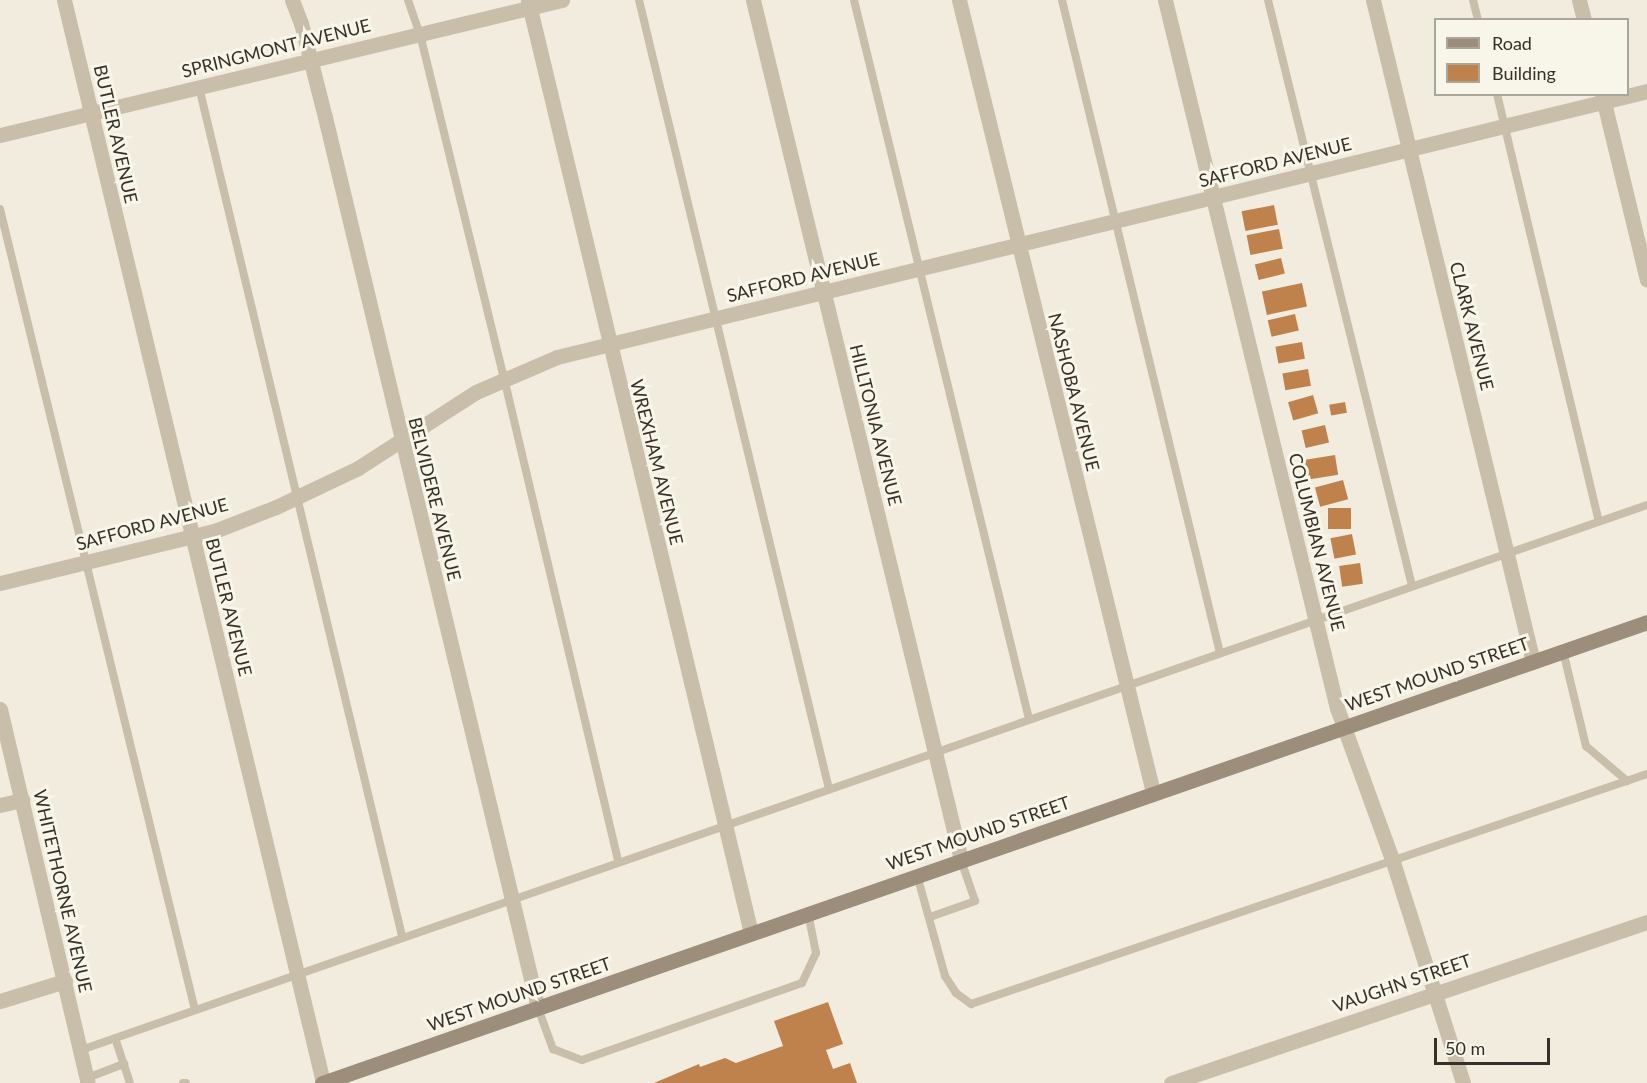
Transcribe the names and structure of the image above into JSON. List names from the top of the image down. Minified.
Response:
{"streets":{"street":["SPRINGMONT AVENUE","BUTLER AVENUE","SAFFORD AVENUE","CLARK AVENUE","NASHOBA AVENUE","HILLTONIA AVENUE","WREXHAM AVENUE","BELVIDERE AVENUE","COLUMBIAN AVENUE","WEST MOUND STREET","WHITETHORNE AVENUE","VAUGHN STREET"]},"crossings":[["SPRINGMONT AVENUE","BUTLER AVENUE"],["SPRINGMONT AVENUE","WREXHAM AVENUE"],["SPRINGMONT AVENUE","BELVIDERE AVENUE"],["BUTLER AVENUE","SAFFORD AVENUE"],["BUTLER AVENUE","WEST MOUND STREET"],["SAFFORD AVENUE","CLARK AVENUE"],["SAFFORD AVENUE","NASHOBA AVENUE"],["SAFFORD AVENUE","HILLTONIA AVENUE"],["SAFFORD AVENUE","WREXHAM AVENUE"],["SAFFORD AVENUE","BELVIDERE AVENUE"],["SAFFORD AVENUE","COLUMBIAN AVENUE"],["CLARK AVENUE","WEST MOUND STREET"],["NASHOBA AVENUE","WEST MOUND STREET"],["HILLTONIA AVENUE","WEST MOUND STREET"],["WREXHAM AVENUE","WEST MOUND STREET"],["BELVIDERE AVENUE","WEST MOUND STREET"],["COLUMBIAN AVENUE","WEST MOUND STREET"],["COLUMBIAN AVENUE","VAUGHN STREET"]],"legend":["Road","Building"],"scale_bar":"50 m"}
